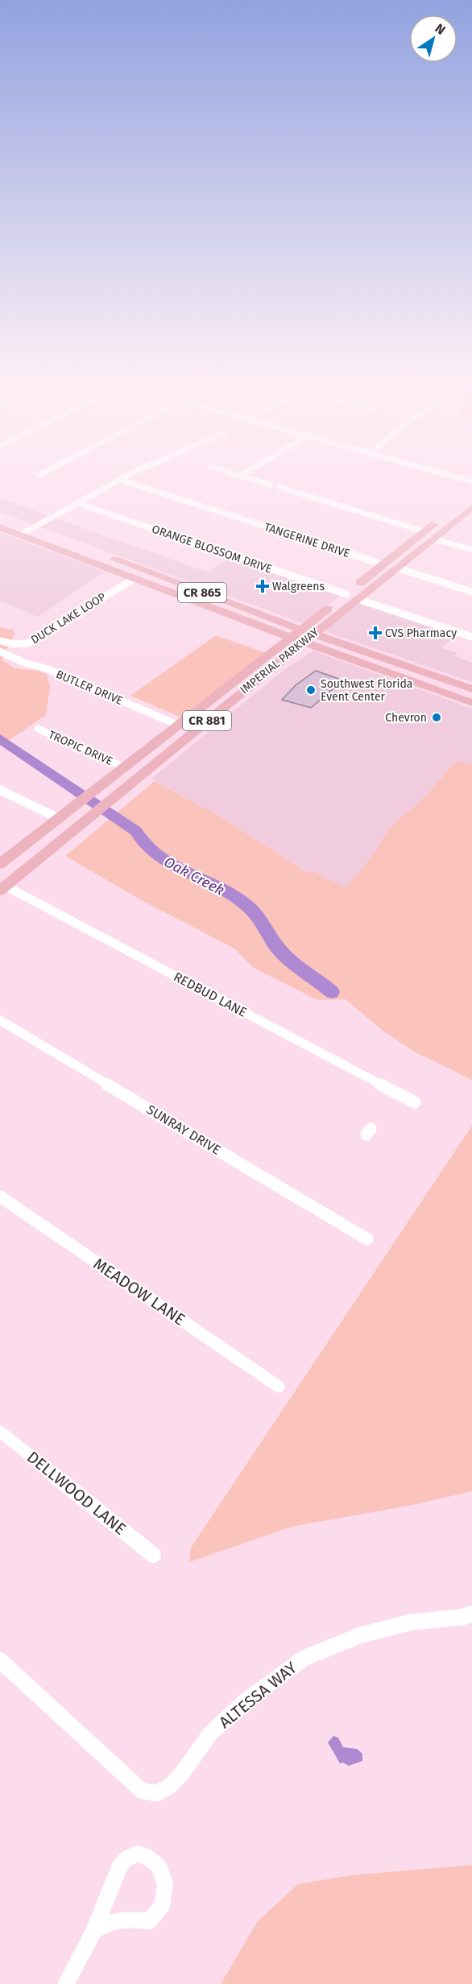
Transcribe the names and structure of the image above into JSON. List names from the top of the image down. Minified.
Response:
{"streets":{"main road":["CR 865","IMPERIAL PARKWAY","CR 881"],"street":["TANGERINE DRIVE","ORANGE BLOSSOM DRIVE","DUCK LAKE LOOP","BUTLER DRIVE","TROPIC DRIVE","REDBUD LANE","SUNRAY DRIVE","MEADOW LANE","DELLWOOD LANE","ALTESSA WAY"]},"crossings":[["TANGERINE DRIVE","IMPERIAL PARKWAY"],["ORANGE BLOSSOM DRIVE","IMPERIAL PARKWAY"],["CR 865","DUCK LAKE LOOP"],["CR 865","IMPERIAL PARKWAY"],["IMPERIAL PARKWAY","BUTLER DRIVE"],["IMPERIAL PARKWAY","TROPIC DRIVE"],["IMPERIAL PARKWAY","REDBUD LANE"]],"water":["Oak Creek"],"places":{"health":["Walgreens","CVS Pharmacy"],"other":["Southwest Florida Event Center","Chevron"]},"north":"top right"}
